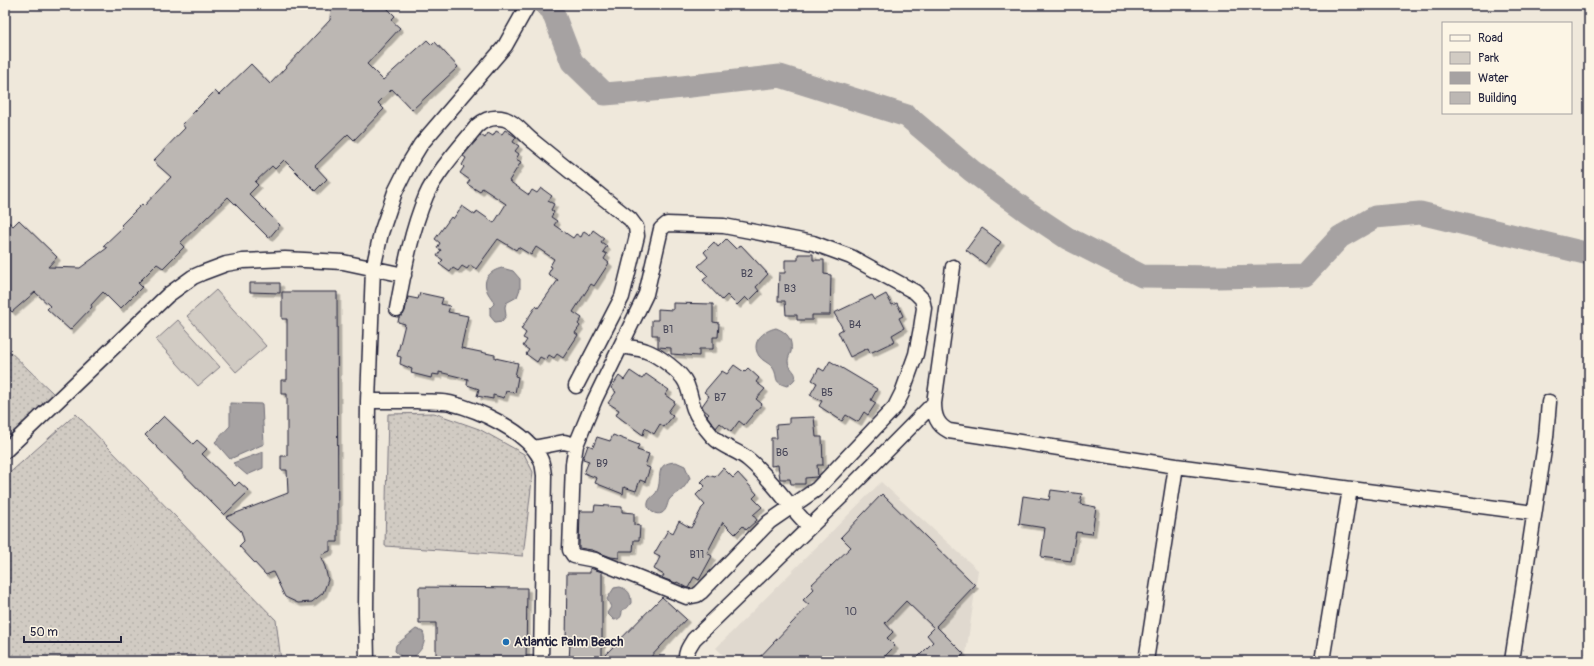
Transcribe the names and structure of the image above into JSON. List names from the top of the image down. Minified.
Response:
{"places":["Atlantic Palm Beach"],"house_numbers":["B2","B3","B4","B1","B5","B7","B6","B9","B11","10"],"legend":["Road","Park","Water","Building"],"scale_bar":"50 m"}
